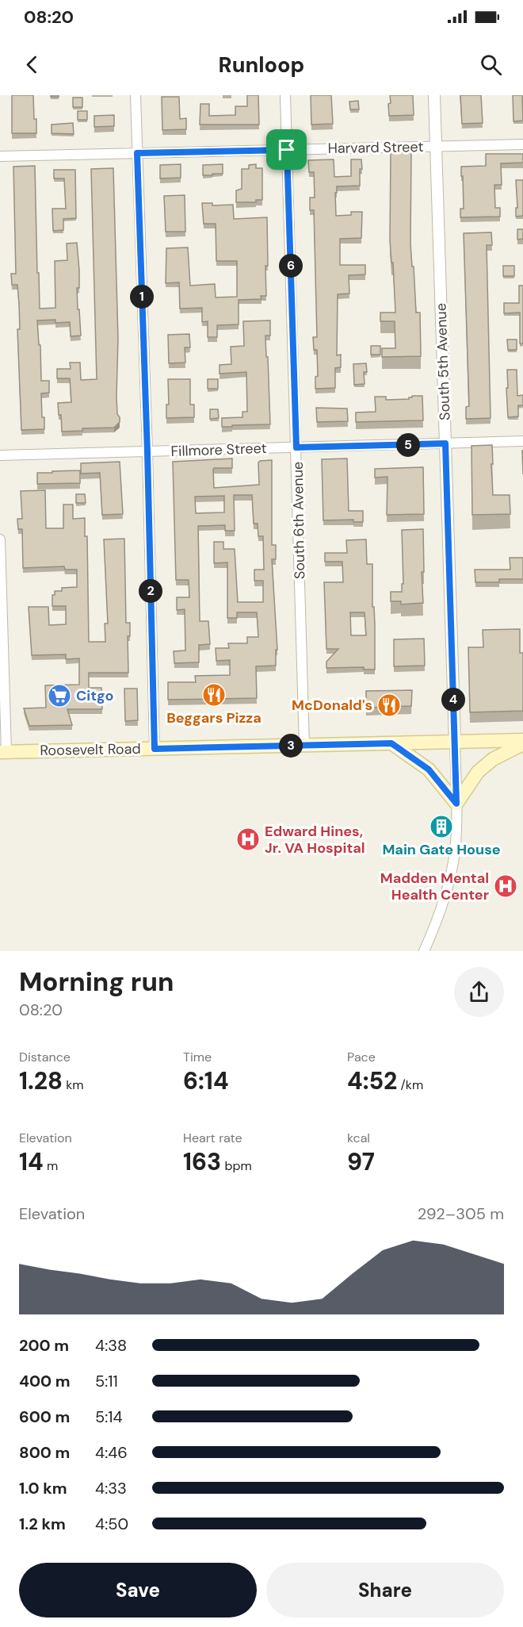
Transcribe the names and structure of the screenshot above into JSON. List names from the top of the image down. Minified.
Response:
{"streets":{"main road":["Roosevelt Road"],"street":["Harvard Street","South 5th Avenue","Fillmore Street","South 6th Avenue"]},"crossings":[["Harvard Street","South 5th Avenue"],["Harvard Street","South 6th Avenue"],["South 5th Avenue","Fillmore Street"],["South 5th Avenue","Roosevelt Road"],["Fillmore Street","South 6th Avenue"],["South 6th Avenue","Roosevelt Road"]],"places":{"restaurant":["Beggars Pizza","McDonald's"],"supermarket":["Citgo"],"building":["Main Gate House"],"hospital":["Edward Hines, Jr. VA Hospital","Madden Mental Health Center"]},"page":{"status":"08:20","header":"Runloop","pins":["6","1","5","2","4","3"],"heading":["Morning run","08:20"],"stats":[["Distance","1.28 km"],["Time","6:14"],["Pace","4:52 /km"],["Elevation","14 m"],["Heart rate","163 bpm"],["kcal","97"]],"chart":["Elevation","292–305 m"],"list":[{"name":"200 m","note":"4:38"},{"name":"400 m","note":"5:11"},{"name":"600 m","note":"5:14"},{"name":"800 m","note":"4:46"},{"name":"1.0 km","note":"4:33"},{"name":"1.2 km","note":"4:50"}],"buttons":["Save","Share"]}}
